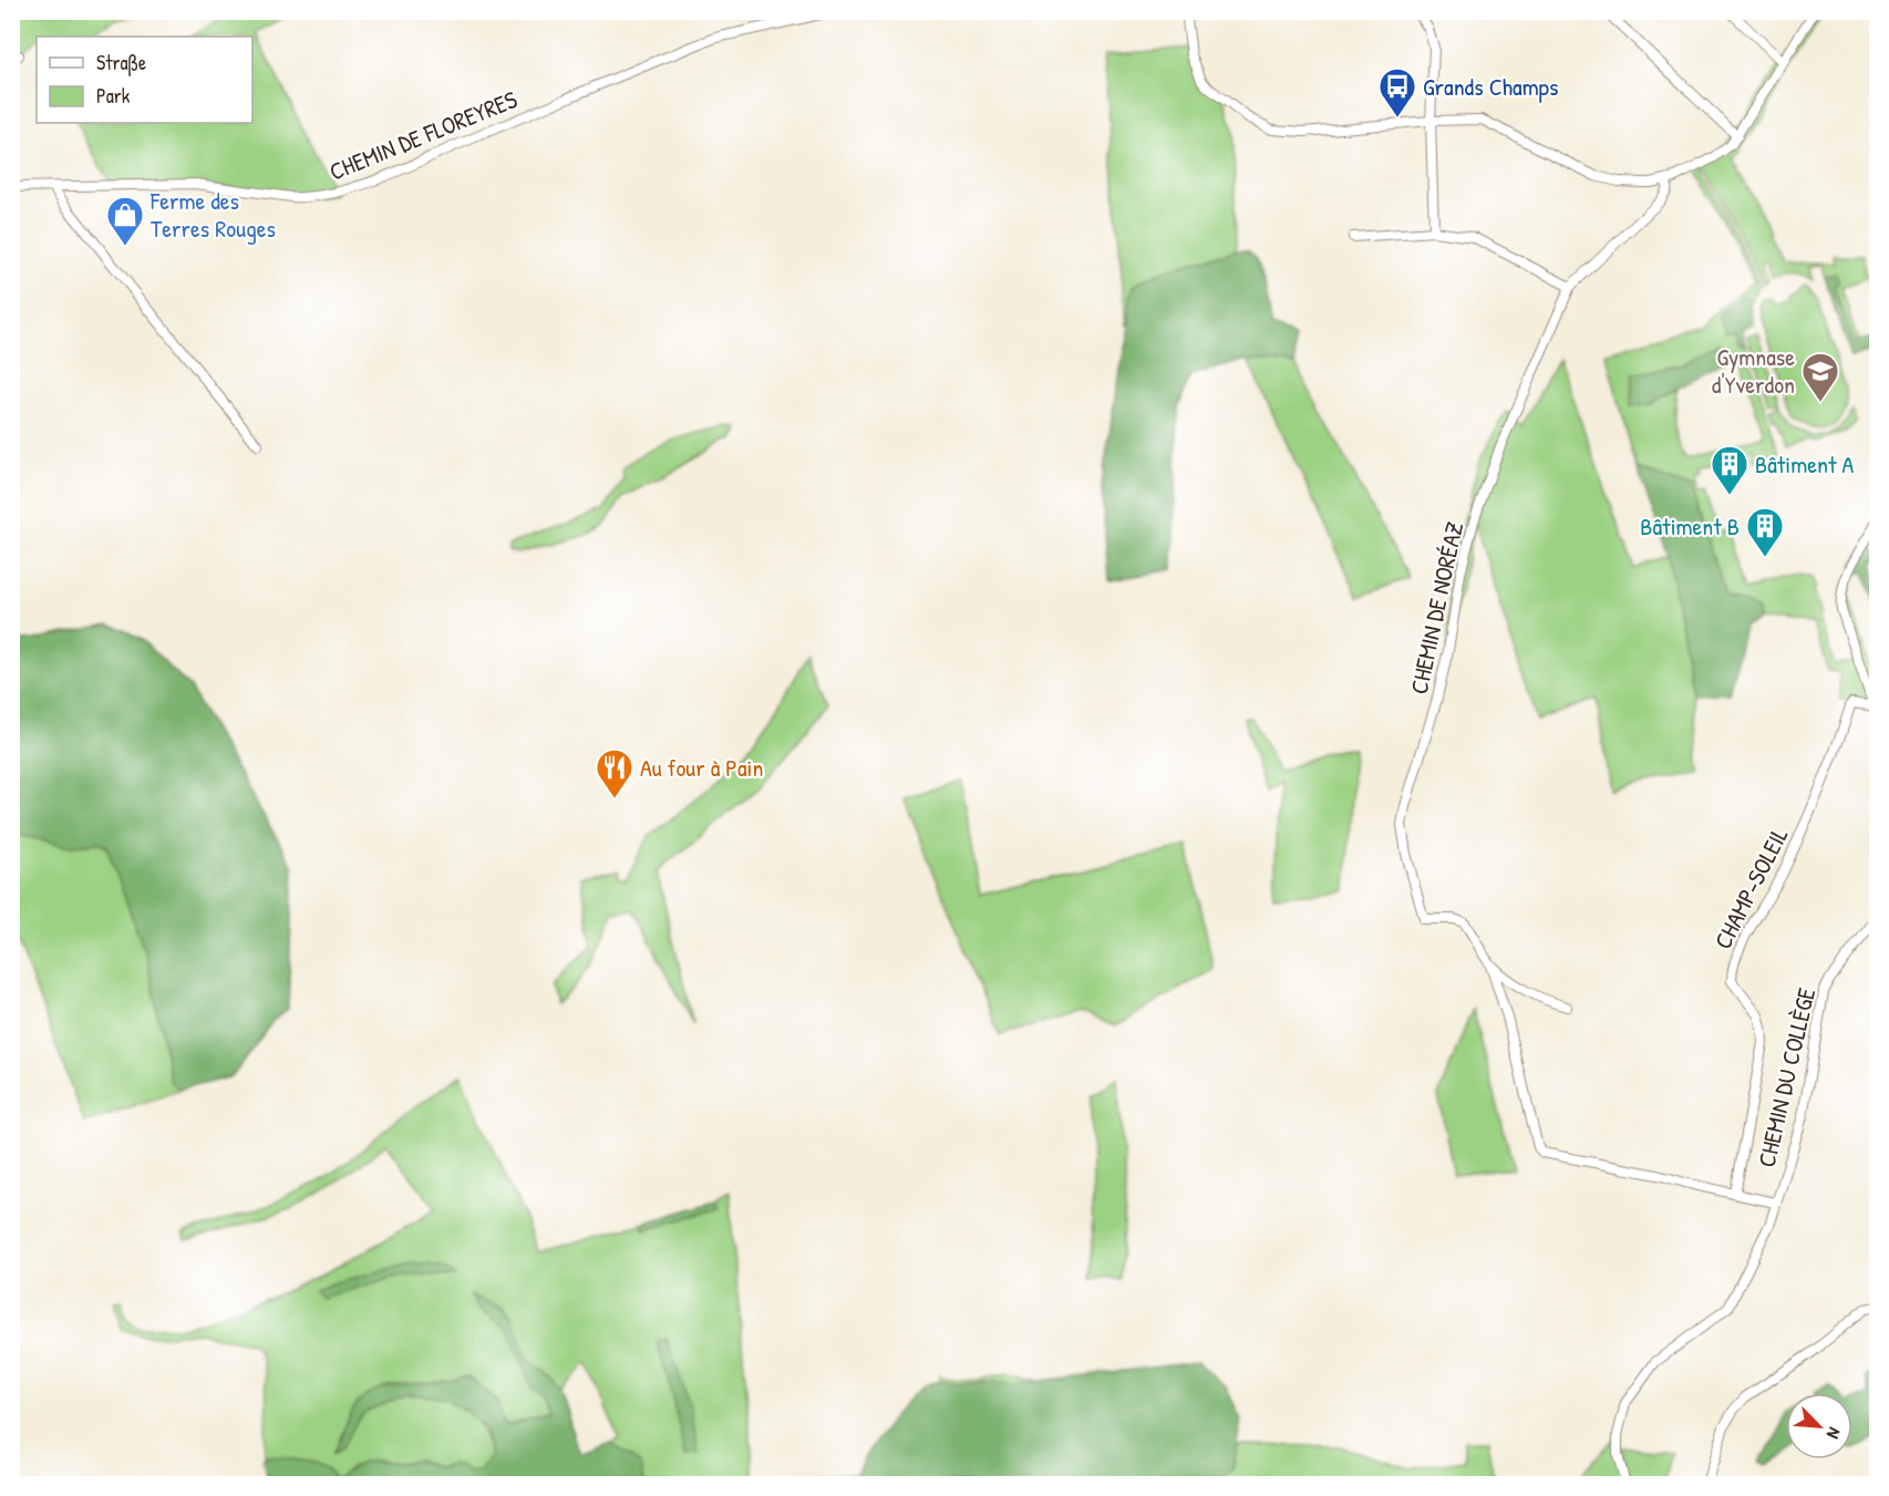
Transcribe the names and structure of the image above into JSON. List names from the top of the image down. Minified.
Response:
{"streets":{"street":["CHEMIN DE FLOREYRES","CHEMIN DE NORÉAZ","CHAMP-SOLEIL","CHEMIN DU COLLÈGE"]},"places":{"bus stop":["Grands Champs"],"shop":["Ferme des Terres Rouges"],"school or university":["Gymnase d'Yverdon"],"building":["Bâtiment A","Bâtiment B"],"restaurant":["Au four à Pain"]},"legend":["Straße","Park"],"north":"bottom right"}
